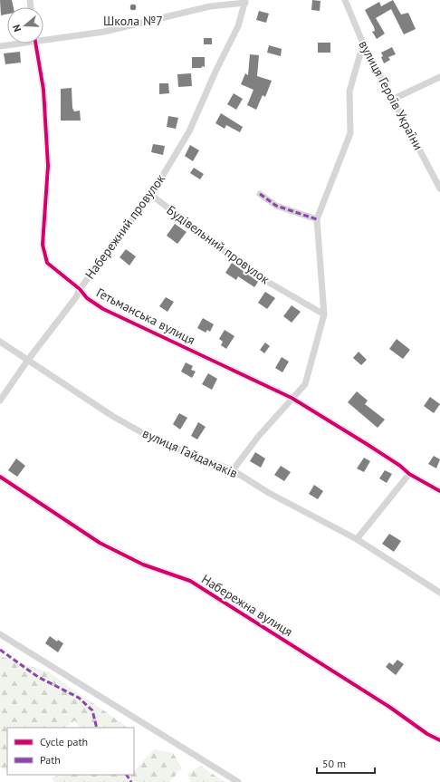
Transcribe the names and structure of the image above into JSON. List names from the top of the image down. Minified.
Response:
{"streets":{"street":["вулиця Героїв України","Набережний провулок","Будівельний провулок","Гетьманська вулиця","вулиця Гайдамаків","Набережна вулиця"]},"crossings":[["Набережний провулок","Будівельний провулок"],["Набережний провулок","Гетьманська вулиця"],["Набережний провулок","вулиця Гайдамаків"]],"places":["Школа №7"],"legend":["Cycle path","Path"],"scale_bar":"50 m","north":"left"}
